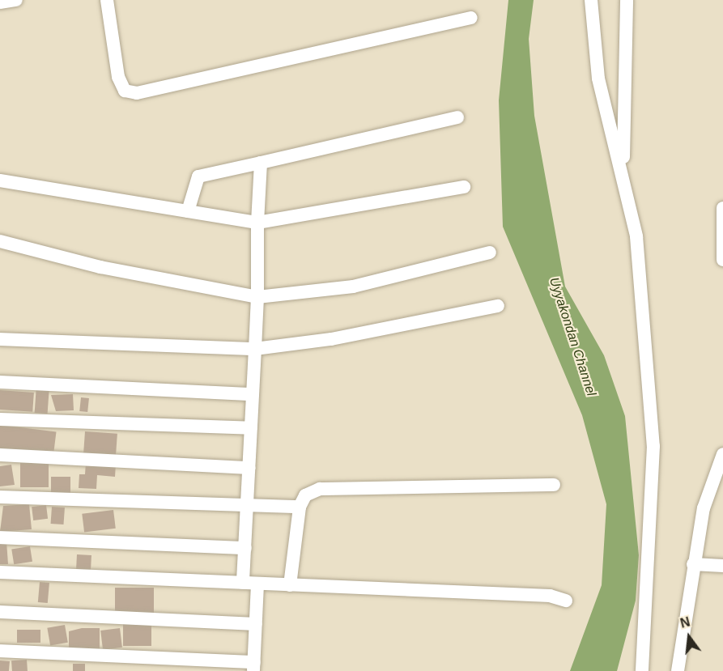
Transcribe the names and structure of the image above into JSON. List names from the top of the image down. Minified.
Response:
{"water":["Uyyakondan Channel"],"north":"top"}
